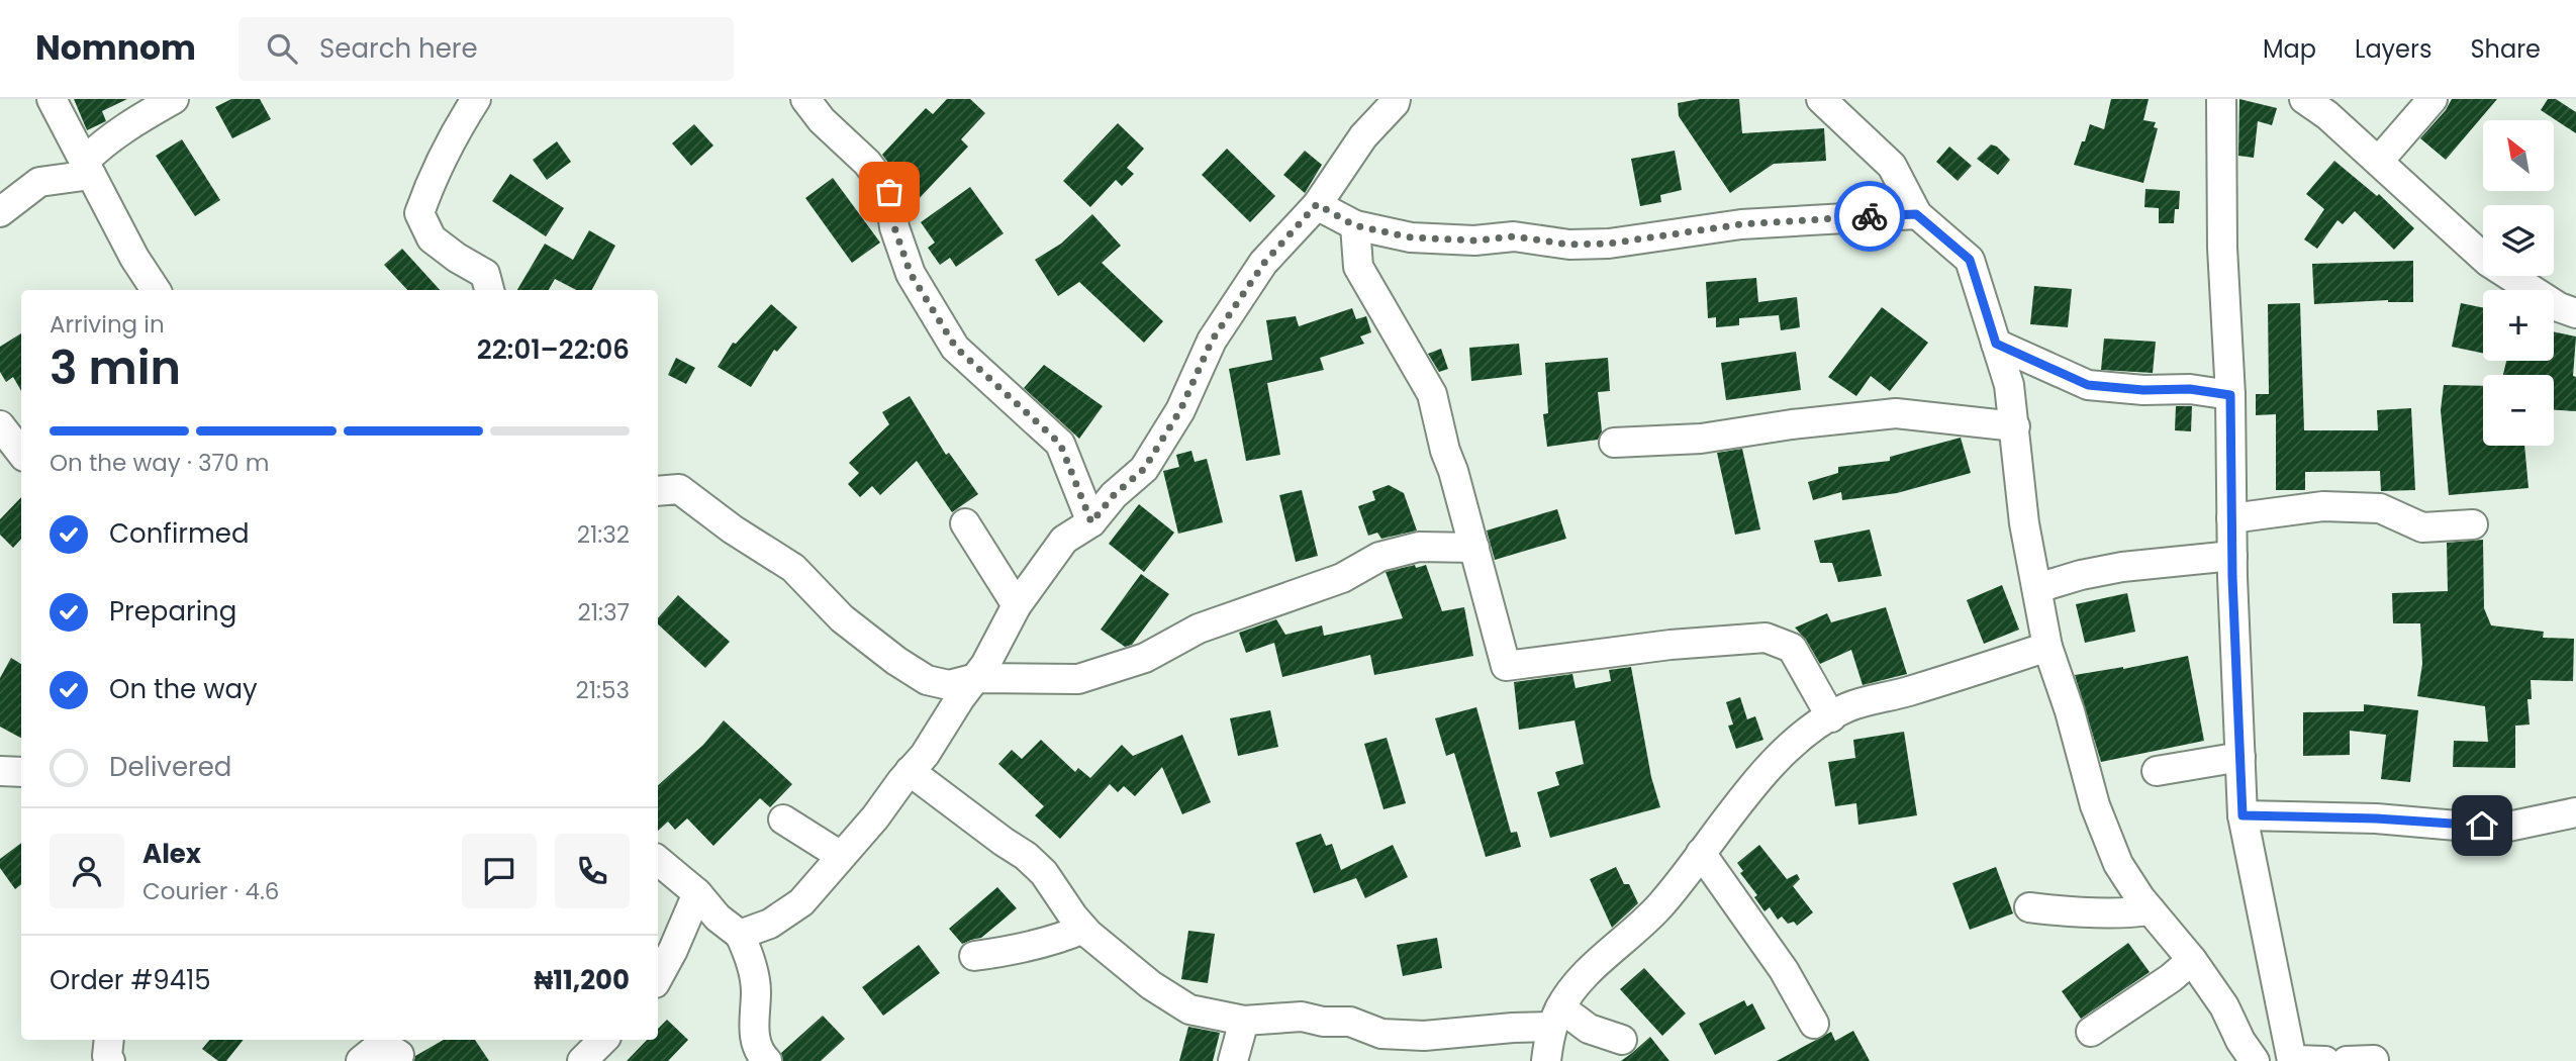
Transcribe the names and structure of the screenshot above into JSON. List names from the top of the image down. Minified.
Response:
{"north":"top left","page":{"header":"Nomnom","search":"Search here","nav":["Map","Layers","Share"],"map_buttons":["+","−"],"heading":["3 min","Arriving in","22:01–22:06"],"panel":["Alex","Courier · 4.6","Order #9415","₦11,200"],"bar":"On the way · 370 m","list":[["Confirmed","21:32"],["Preparing","21:37"],["On the way","21:53"],"Delivered"]}}
